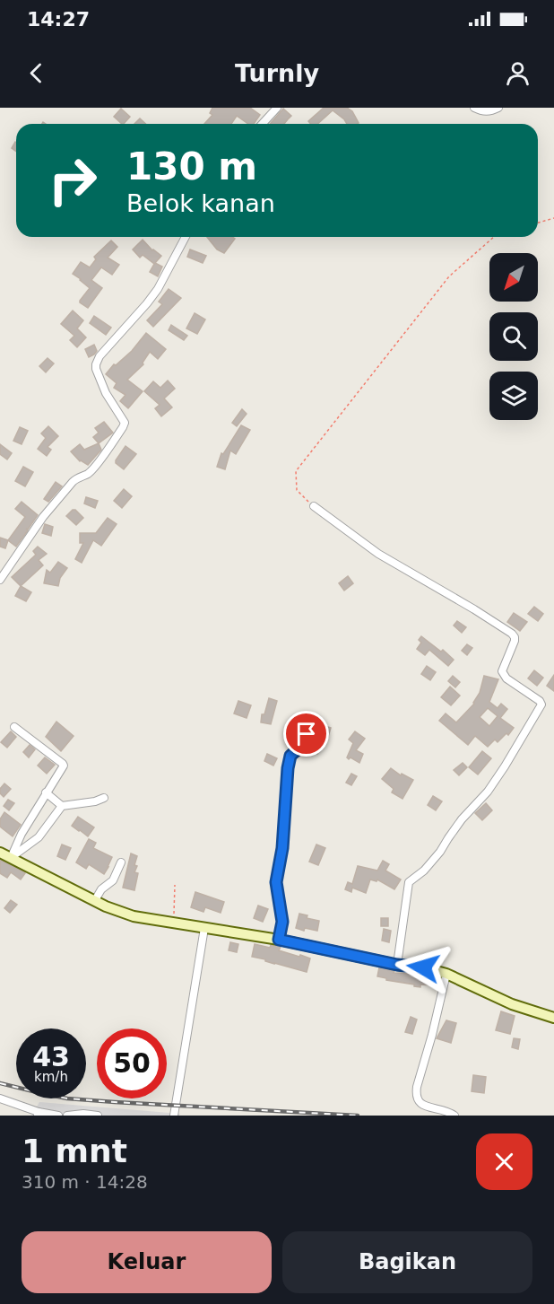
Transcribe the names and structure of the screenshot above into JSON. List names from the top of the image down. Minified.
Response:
{"north":"bottom left","page":{"status":"14:27","header":"Turnly","turn":["130 m","Belok kanan"],"speed":"43 km/h","limit":"50","heading":["1 mnt","310 m · 14:28"],"buttons":["Keluar","Bagikan"]}}
